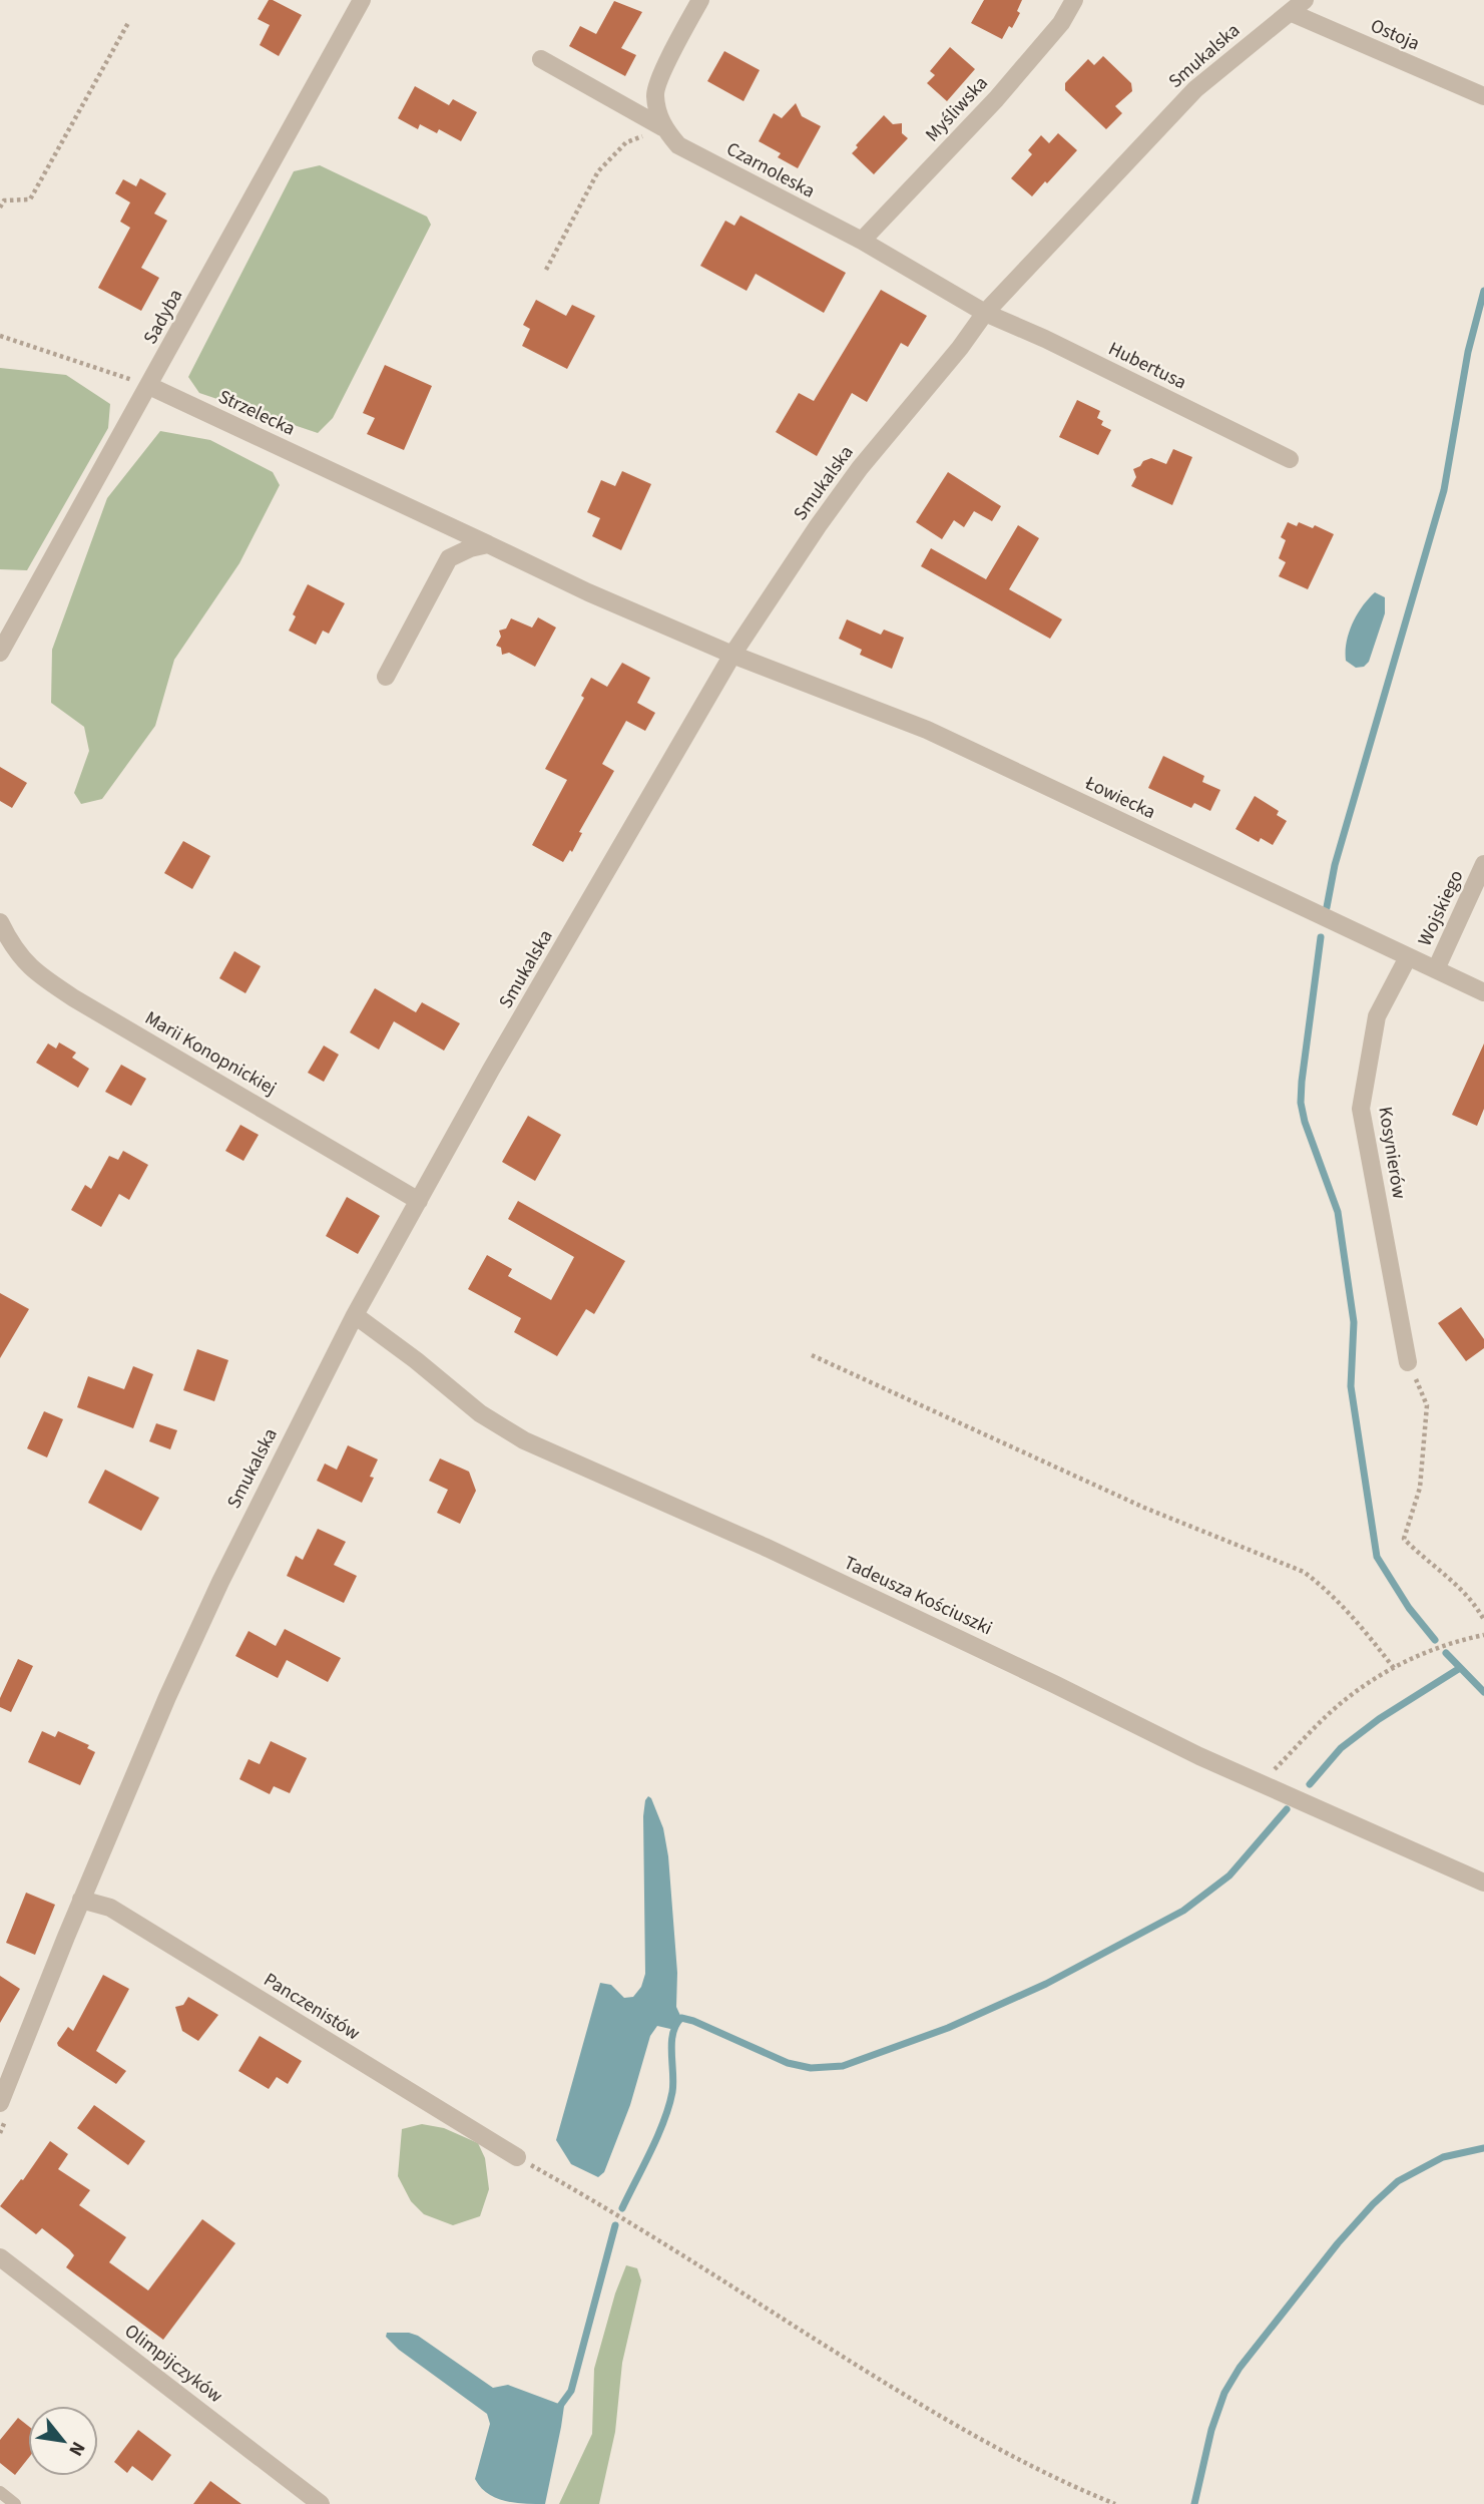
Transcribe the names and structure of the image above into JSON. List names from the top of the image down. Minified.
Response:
{"streets":{"street":["Ostoja","Smukalska","Myśliwska","Czarnoleska","Sadyba","Hubertusa","Strzelecka","Łowiecka","Wojskiego","Marii Konopnickiej","Kosynierów","Tadeusza Kościuszki","Panczenistów","Olimpijczyków"]},"crossings":[["Ostoja","Smukalska"],["Smukalska","Czarnoleska"],["Smukalska","Hubertusa"],["Smukalska","Strzelecka"],["Smukalska","Łowiecka"],["Smukalska","Marii Konopnickiej"],["Smukalska","Tadeusza Kościuszki"],["Smukalska","Panczenistów"],["Myśliwska","Czarnoleska"],["Czarnoleska","Hubertusa"],["Sadyba","Strzelecka"],["Strzelecka","Łowiecka"],["Łowiecka","Wojskiego"],["Łowiecka","Kosynierów"]],"north":"bottom right"}
